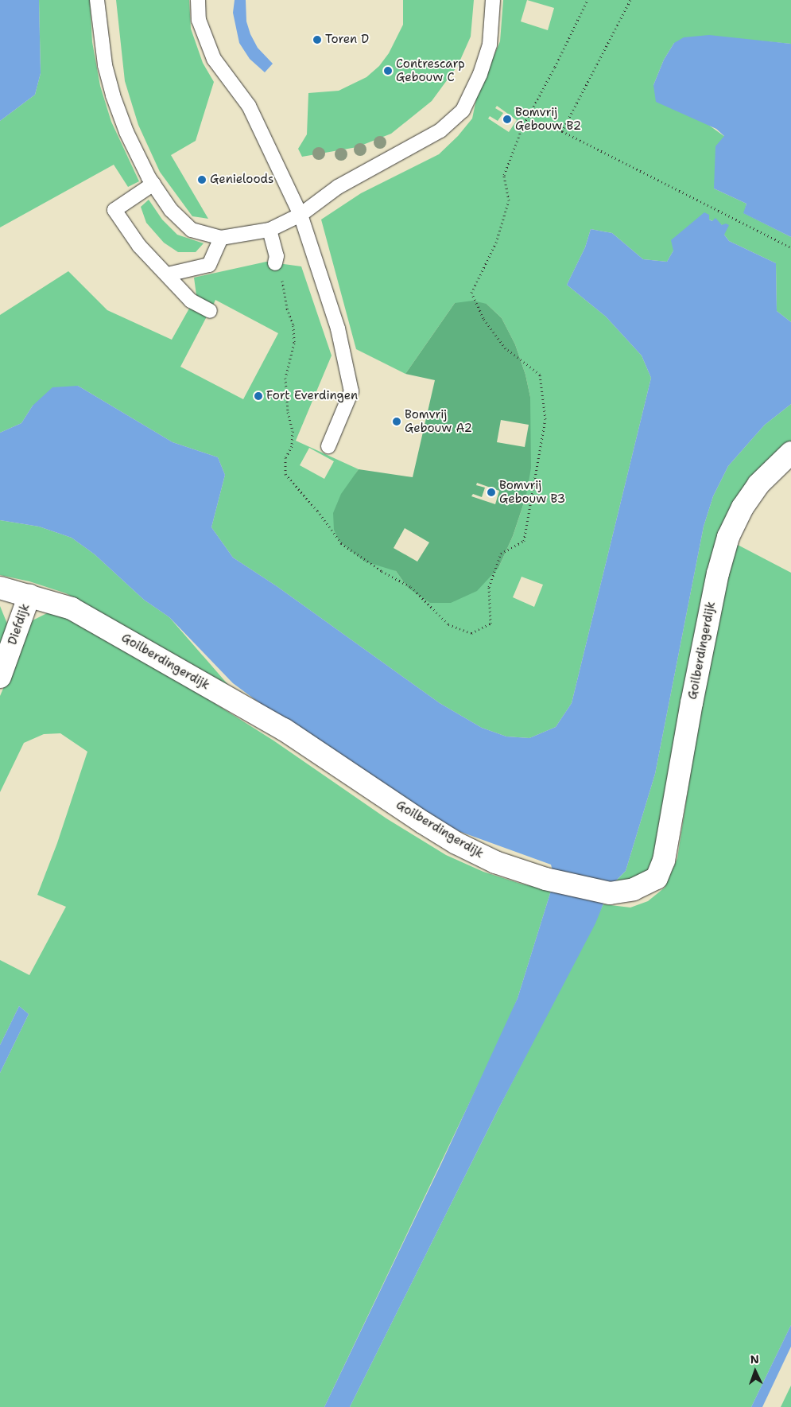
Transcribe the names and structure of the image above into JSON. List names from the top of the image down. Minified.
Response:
{"streets":{"street":["Diefdijk","Goilberdingerdijk"]},"crossings":[["Diefdijk","Goilberdingerdijk"]],"places":["Toren D","Contrescarp Gebouw C","Bomvrij Gebouw B2","Genieloods","Fort Everdingen","Bomvrij Gebouw A2","Bomvrij Gebouw B3"],"north":"top"}
